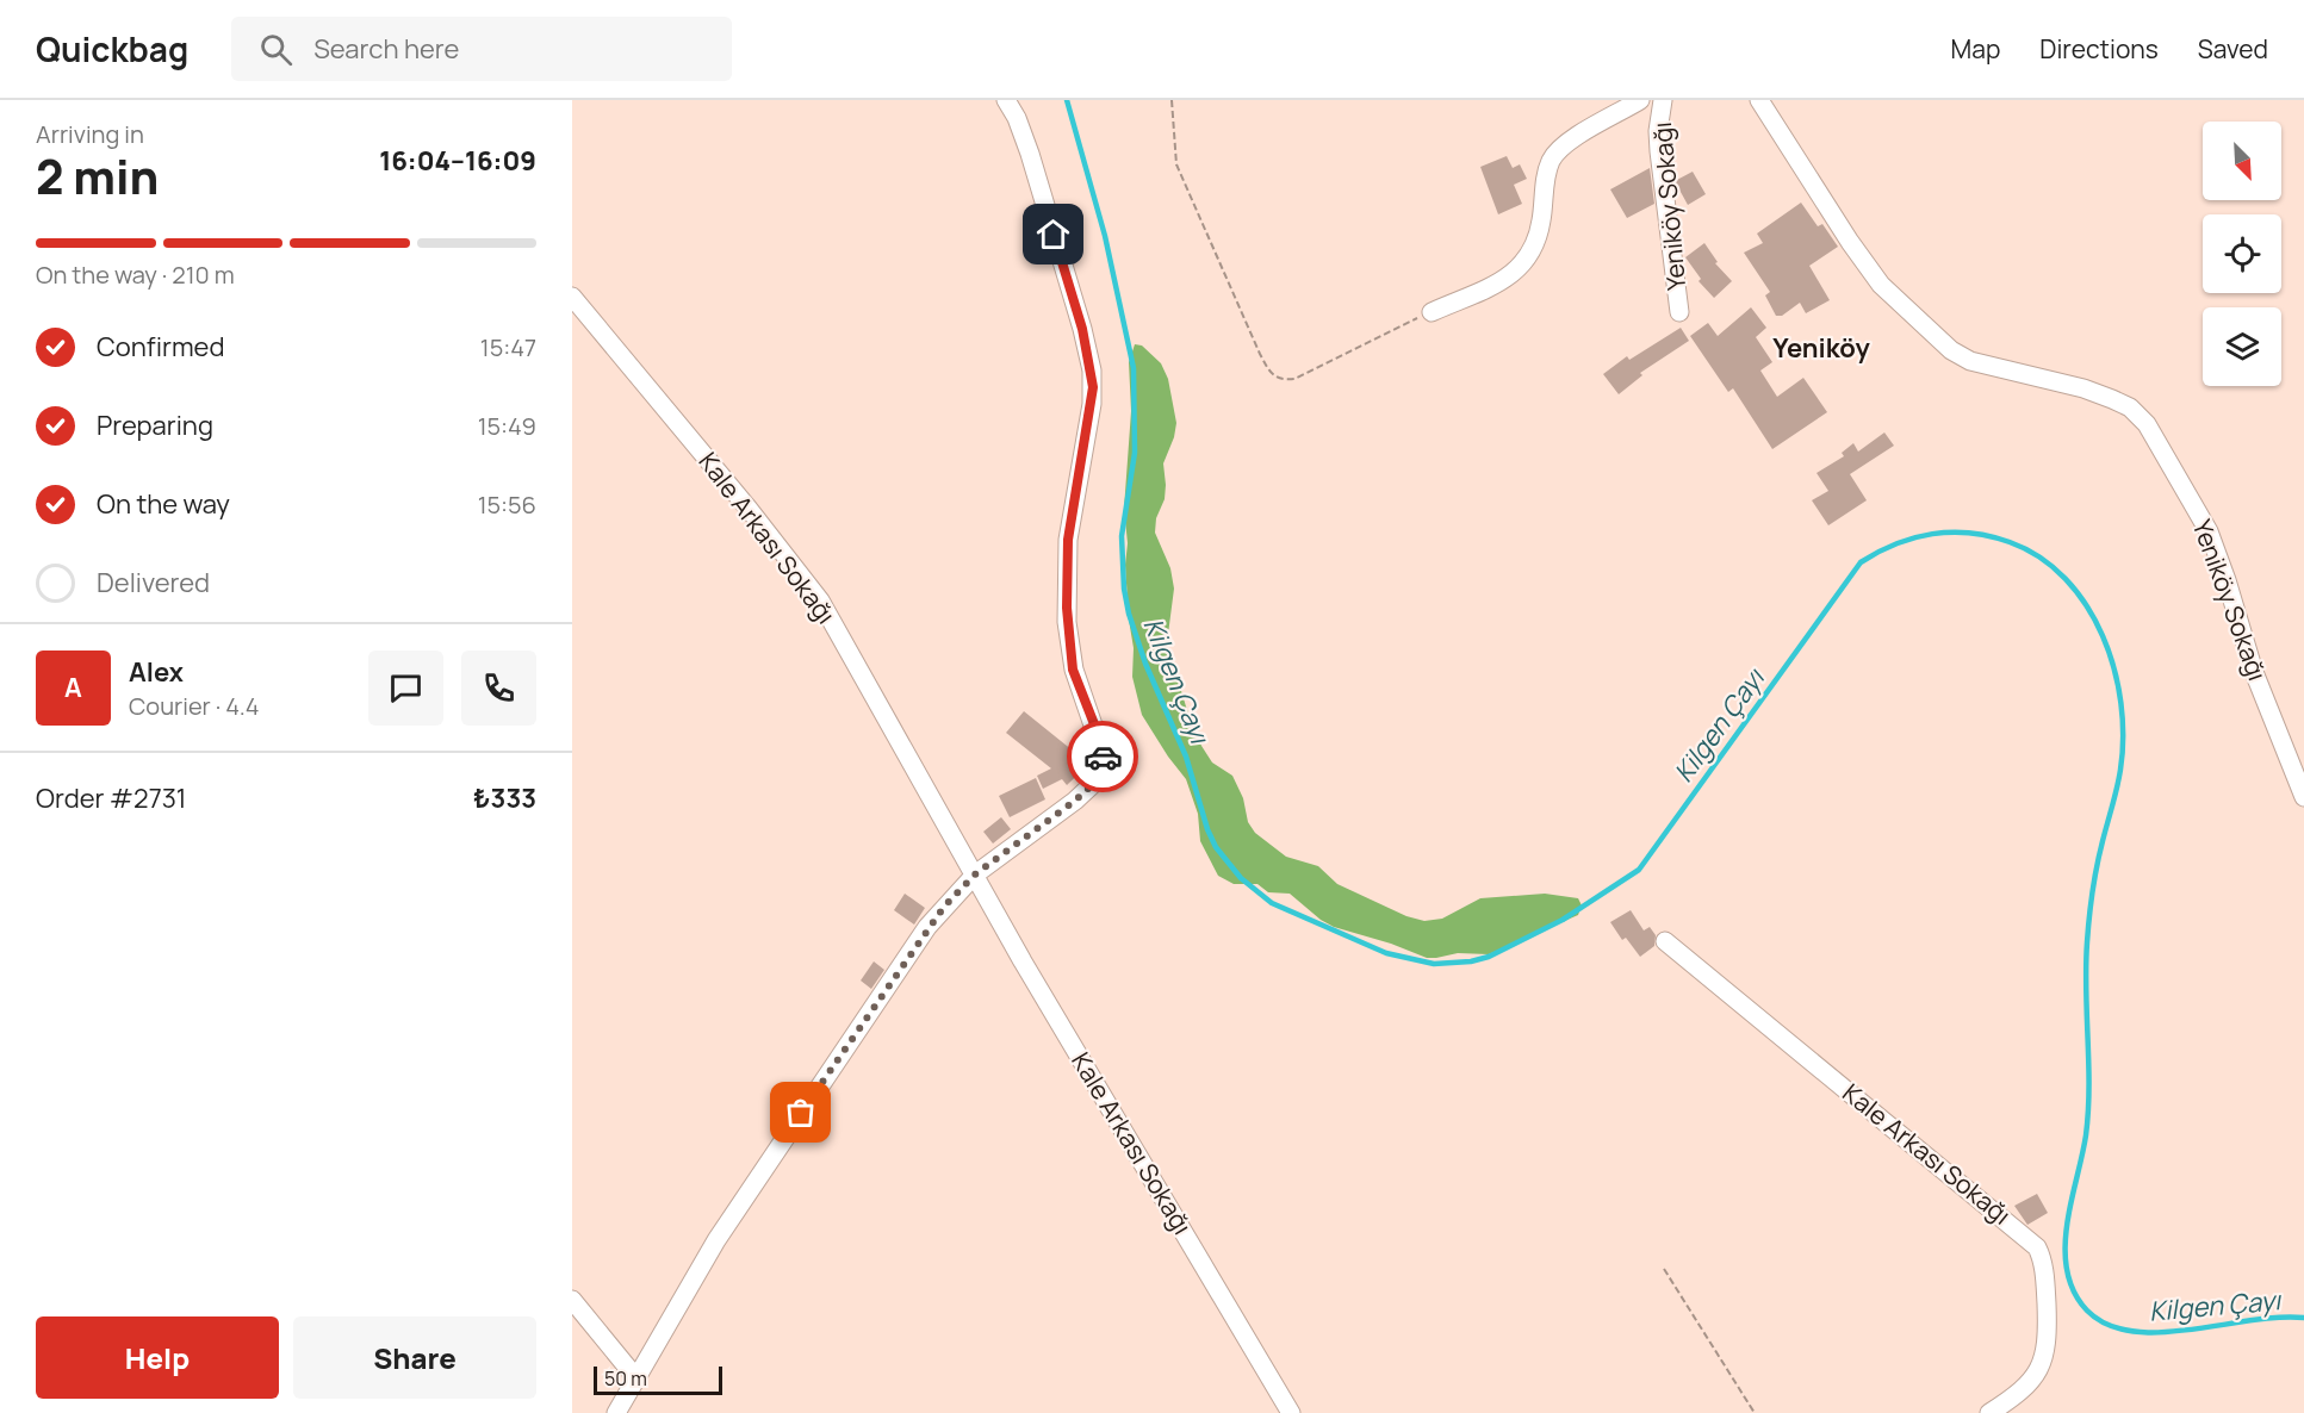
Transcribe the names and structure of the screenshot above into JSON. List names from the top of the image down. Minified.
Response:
{"streets":{"street":["Yeniköy Sokağı","Kale Arkası Sokağı"]},"districts":["Yeniköy"],"water":["Kilgen Çayı"],"scale_bar":"50 m","north":"bottom right","page":{"header":"Quickbag","search":"Search here","nav":["Map","Directions","Saved"],"heading":["2 min","Arriving in","16:04–16:09"],"panel":["Alex","Courier · 4.4","Order #2731","₺333"],"bar":"On the way · 210 m","list":[["Confirmed","15:47"],["Preparing","15:49"],["On the way","15:56"],"Delivered"],"round":"A","buttons":["Help","Share"],"scale":"50 m"}}
